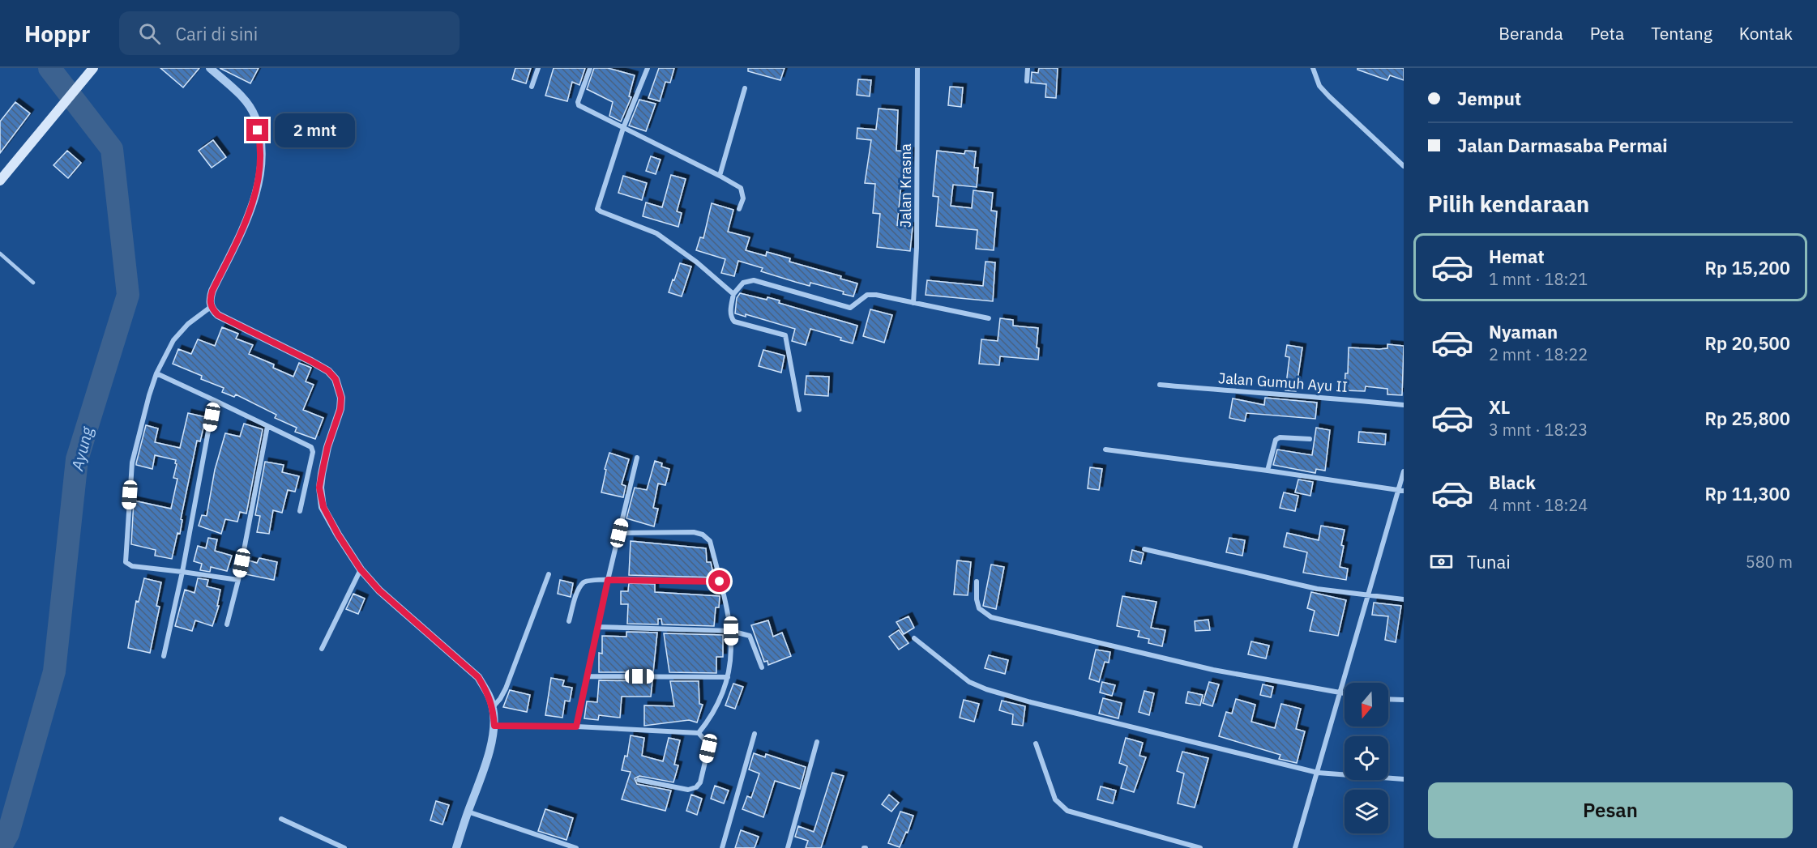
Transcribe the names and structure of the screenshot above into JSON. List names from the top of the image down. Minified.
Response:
{"streets":{"street":["Jalan Krasna","Jalan Gumuh Ayu II"]},"water":["Ayung"],"north":"bottom","page":{"header":"Hoppr","search":"Cari di sini","nav":["Beranda","Peta","Tentang","Kontak"],"banner":["Jemput","Jalan Darmasaba Permai"],"bubble":"2 mnt","heading":"Pilih kendaraan","list":[{"name":"Hemat","note":"1 mnt · 18:21","value":"Rp 15,200"},{"name":"Nyaman","note":"2 mnt · 18:22","value":"Rp 20,500"},{"name":"XL","note":"3 mnt · 18:23","value":"Rp 25,800"},{"name":"Black","note":"4 mnt · 18:24","value":"Rp 11,300"}],"pay":["Tunai","580 m"],"buttons":"Pesan"}}
